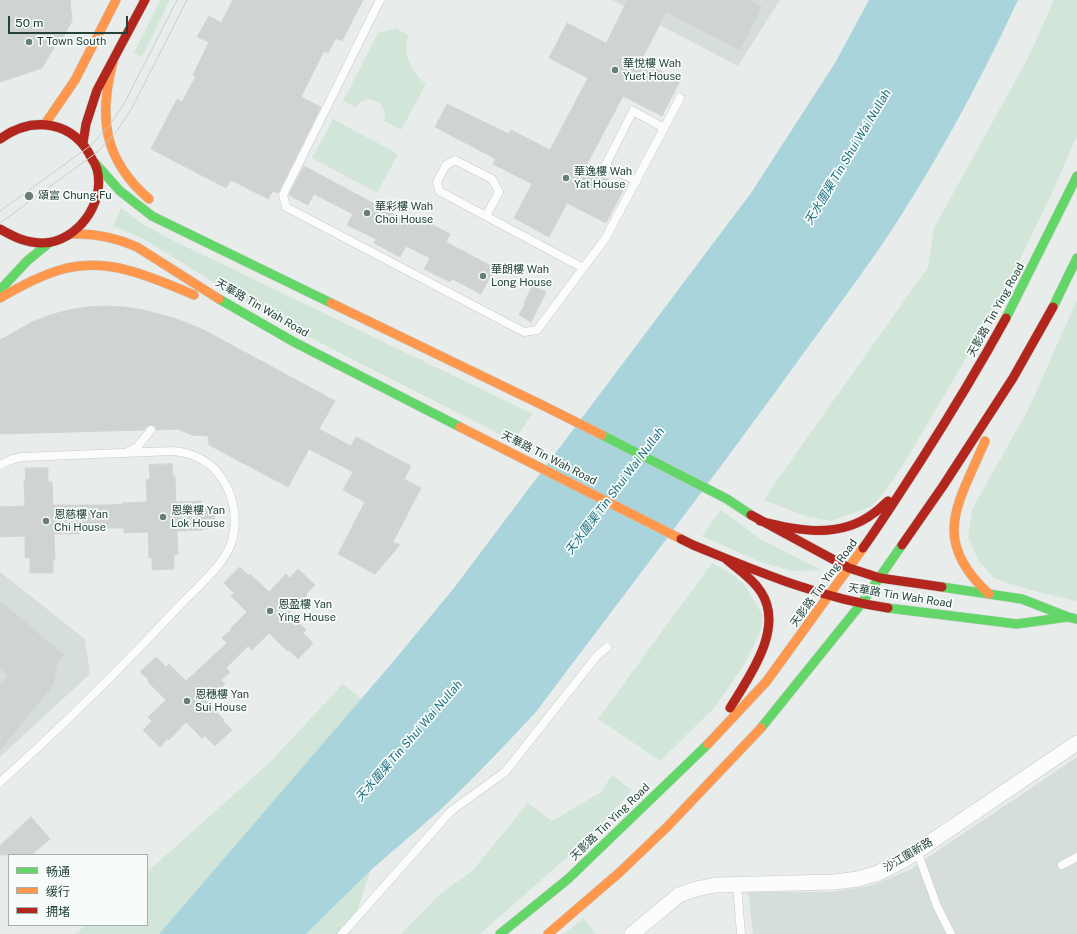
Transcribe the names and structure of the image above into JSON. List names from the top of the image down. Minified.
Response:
{"streets":{"main road":["天華路 Tin Wah Road","天影路 Tin Ying Road"],"street":["沙江圍新路"]},"crossings":[["天華路 Tin Wah Road","天影路 Tin Ying Road"]],"water":["天水圍渠 Tin Shui Wai Nullah"],"places":["T Town South","華悅樓 Wah Yuet House","華逸樓 Wah Yat House","頌富 Chung Fu","華彩樓 Wah Choi House","華朗樓 Wah Long House","恩樂樓 Yan Lok House","恩慈樓 Yan Chi House","恩盈樓 Yan Ying House","恩穗樓 Yan Sui House"],"legend":["畅通","缓行","拥堵"],"scale_bar":"50 m"}
